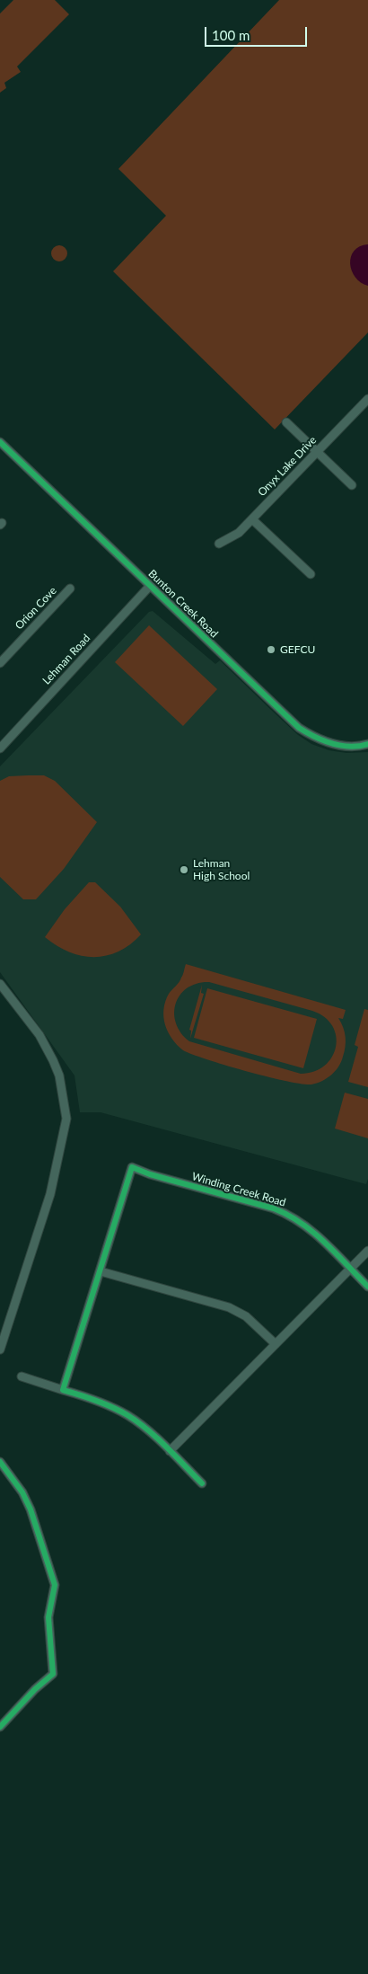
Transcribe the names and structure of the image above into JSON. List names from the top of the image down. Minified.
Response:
{"streets":{"street":["Onyx Lake Drive","Bunton Creek Road","Orion Cove","Lehman Road","Winding Creek Road"]},"crossings":[["Bunton Creek Road","Lehman Road"]],"places":["GEFCU","Lehman High School"],"scale_bar":"100 m"}
